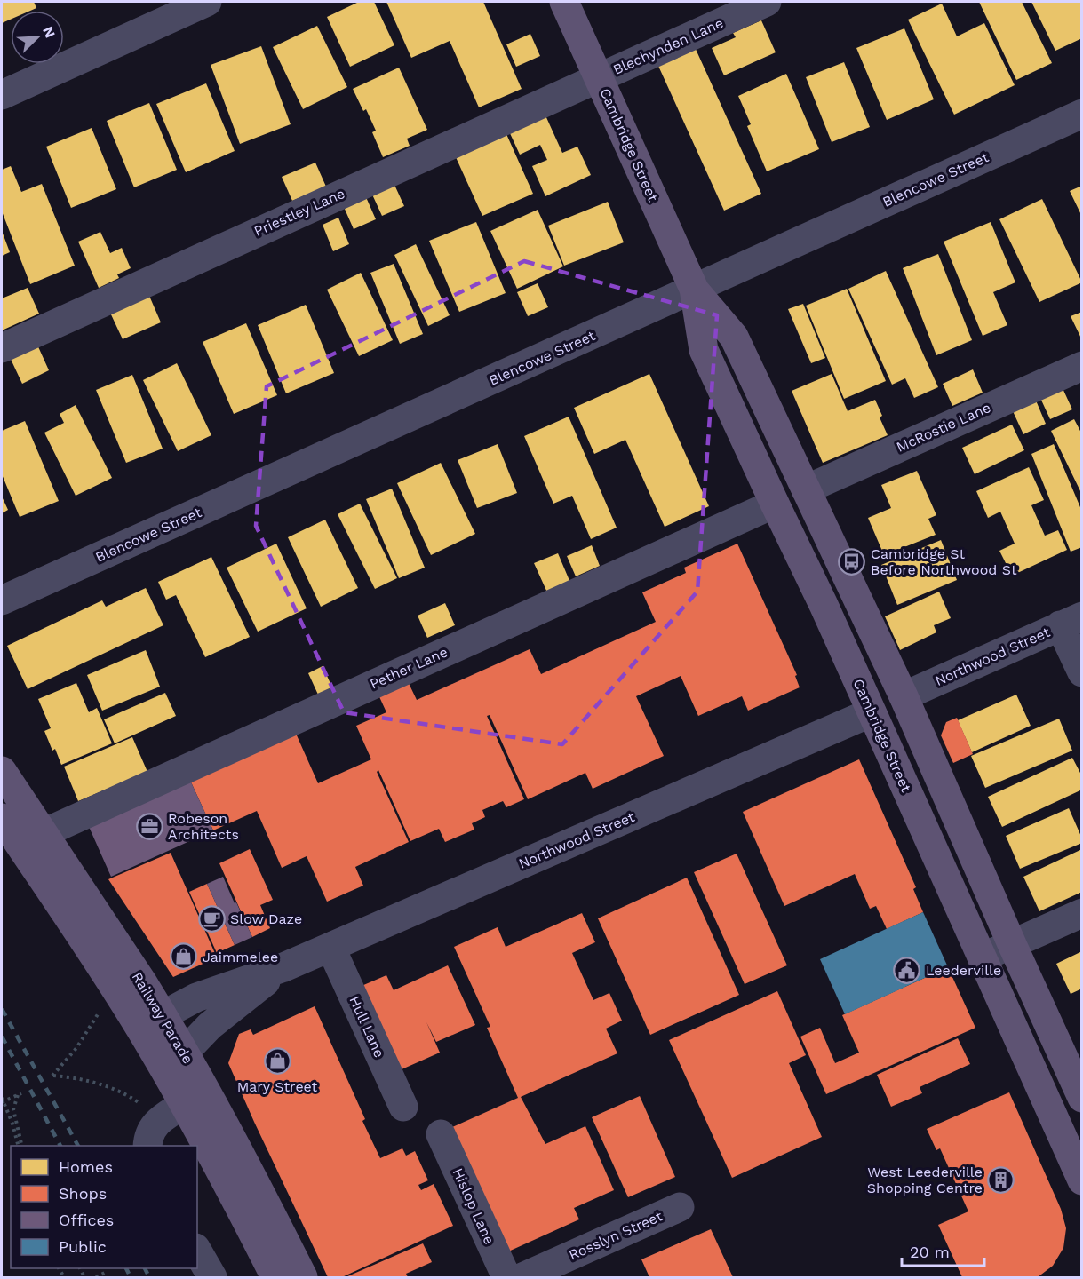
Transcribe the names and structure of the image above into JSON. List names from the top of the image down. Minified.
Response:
{"streets":{"main road":["Cambridge Street","Railway Parade"],"street":["Blechynden Lane","Blencowe Street","Priestley Lane","McRostie Lane","Northwood Street","Pether Lane","Hull Lane","Hislop Lane","Rosslyn Street"]},"crossings":[["Blechynden Lane","Cambridge Street"],["Blechynden Lane","Priestley Lane"],["Cambridge Street","Blencowe Street"],["Cambridge Street","Priestley Lane"],["Cambridge Street","McRostie Lane"],["Cambridge Street","Northwood Street"],["Cambridge Street","Pether Lane"],["Northwood Street","Railway Parade"],["Northwood Street","Hull Lane"],["Pether Lane","Railway Parade"]],"places":{"bus stop":["Cambridge St Before Northwood St"],"office":["Robeson Architects"],"cafe":["Slow Daze"],"shop":["Jaimmelee","Mary Street"],"public building":["Leederville"],"building":["West Leederville Shopping Centre"]},"legend":["Homes","Shops","Offices","Public"],"scale_bar":"20 m","north":"top right"}
